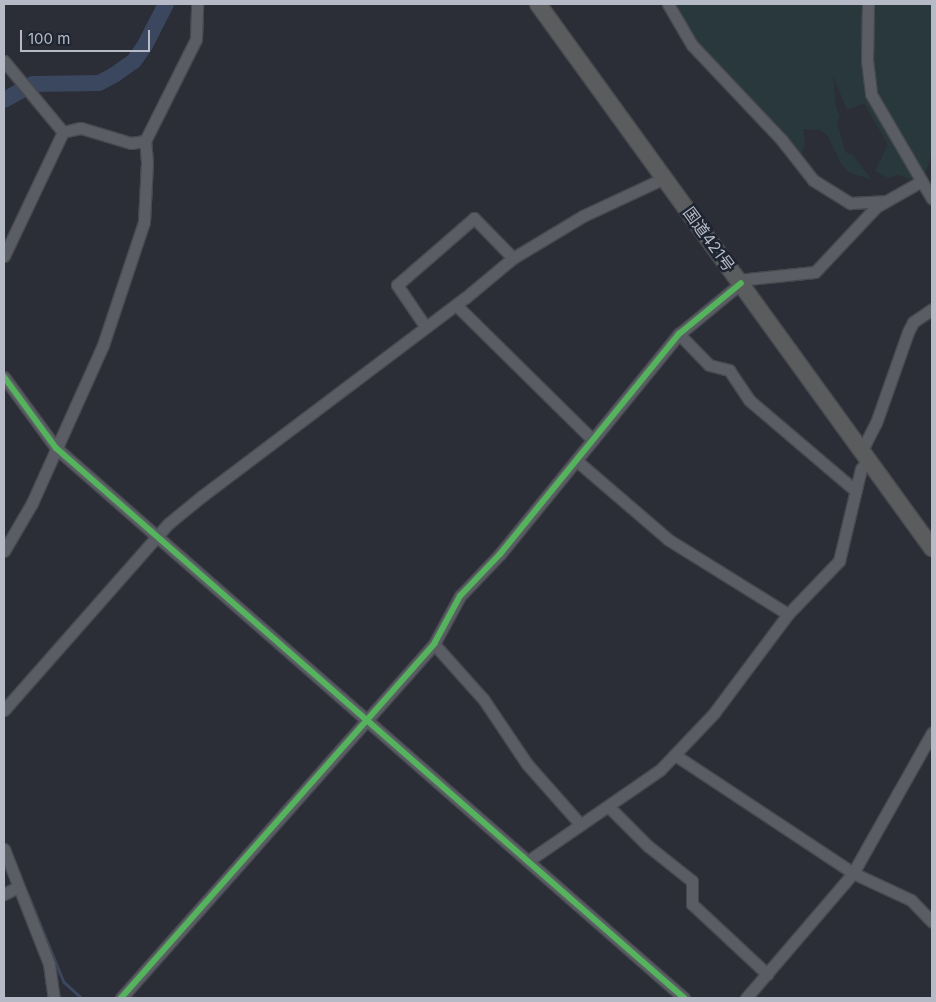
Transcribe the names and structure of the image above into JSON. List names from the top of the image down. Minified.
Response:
{"streets":{"highway":["国道421号"]},"scale_bar":"100 m"}
